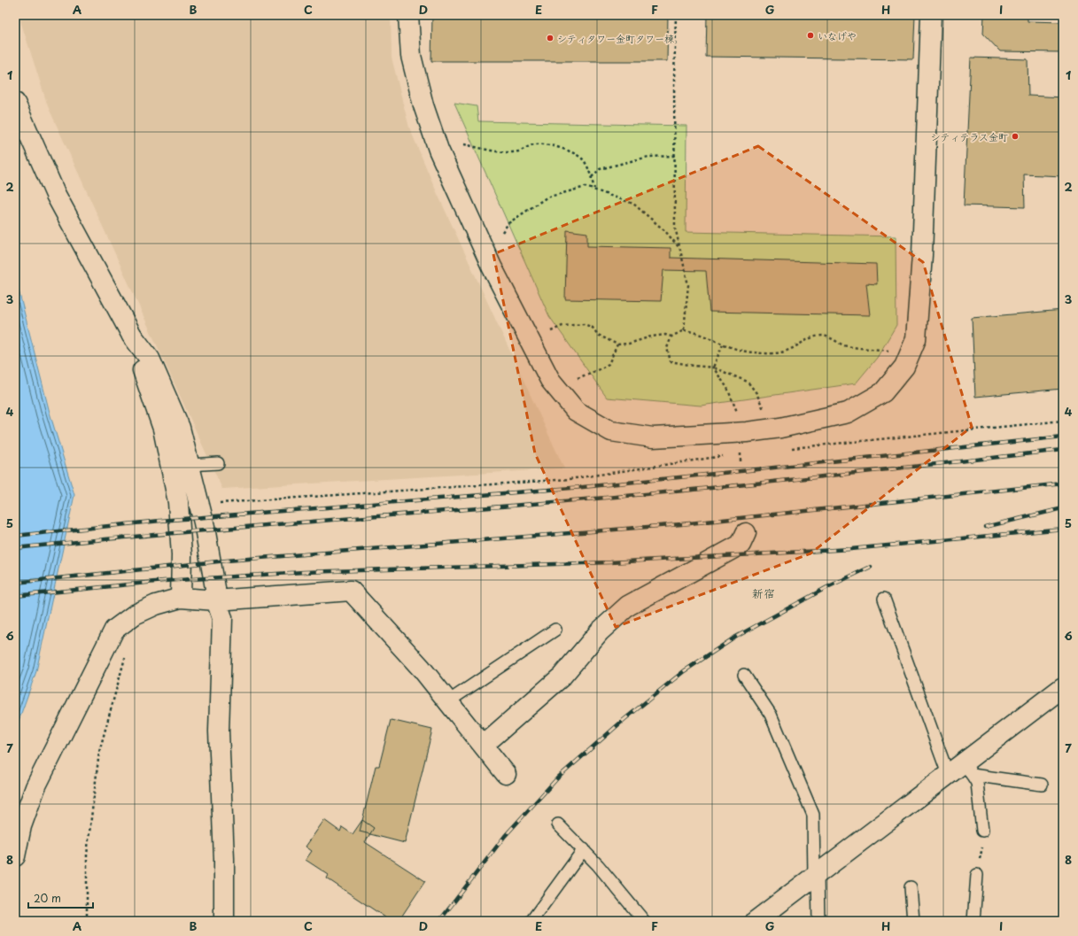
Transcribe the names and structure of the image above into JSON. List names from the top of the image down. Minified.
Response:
{"districts":["新宿"],"places":["いなげや","シティタワー金町タワー棟","シティテラス金町"],"scale_bar":"20 m","grid":{"columns":["A","B","C","D","E","F","G","H","I"],"rows":["1","2","3","4","5","6","7","8"]}}
